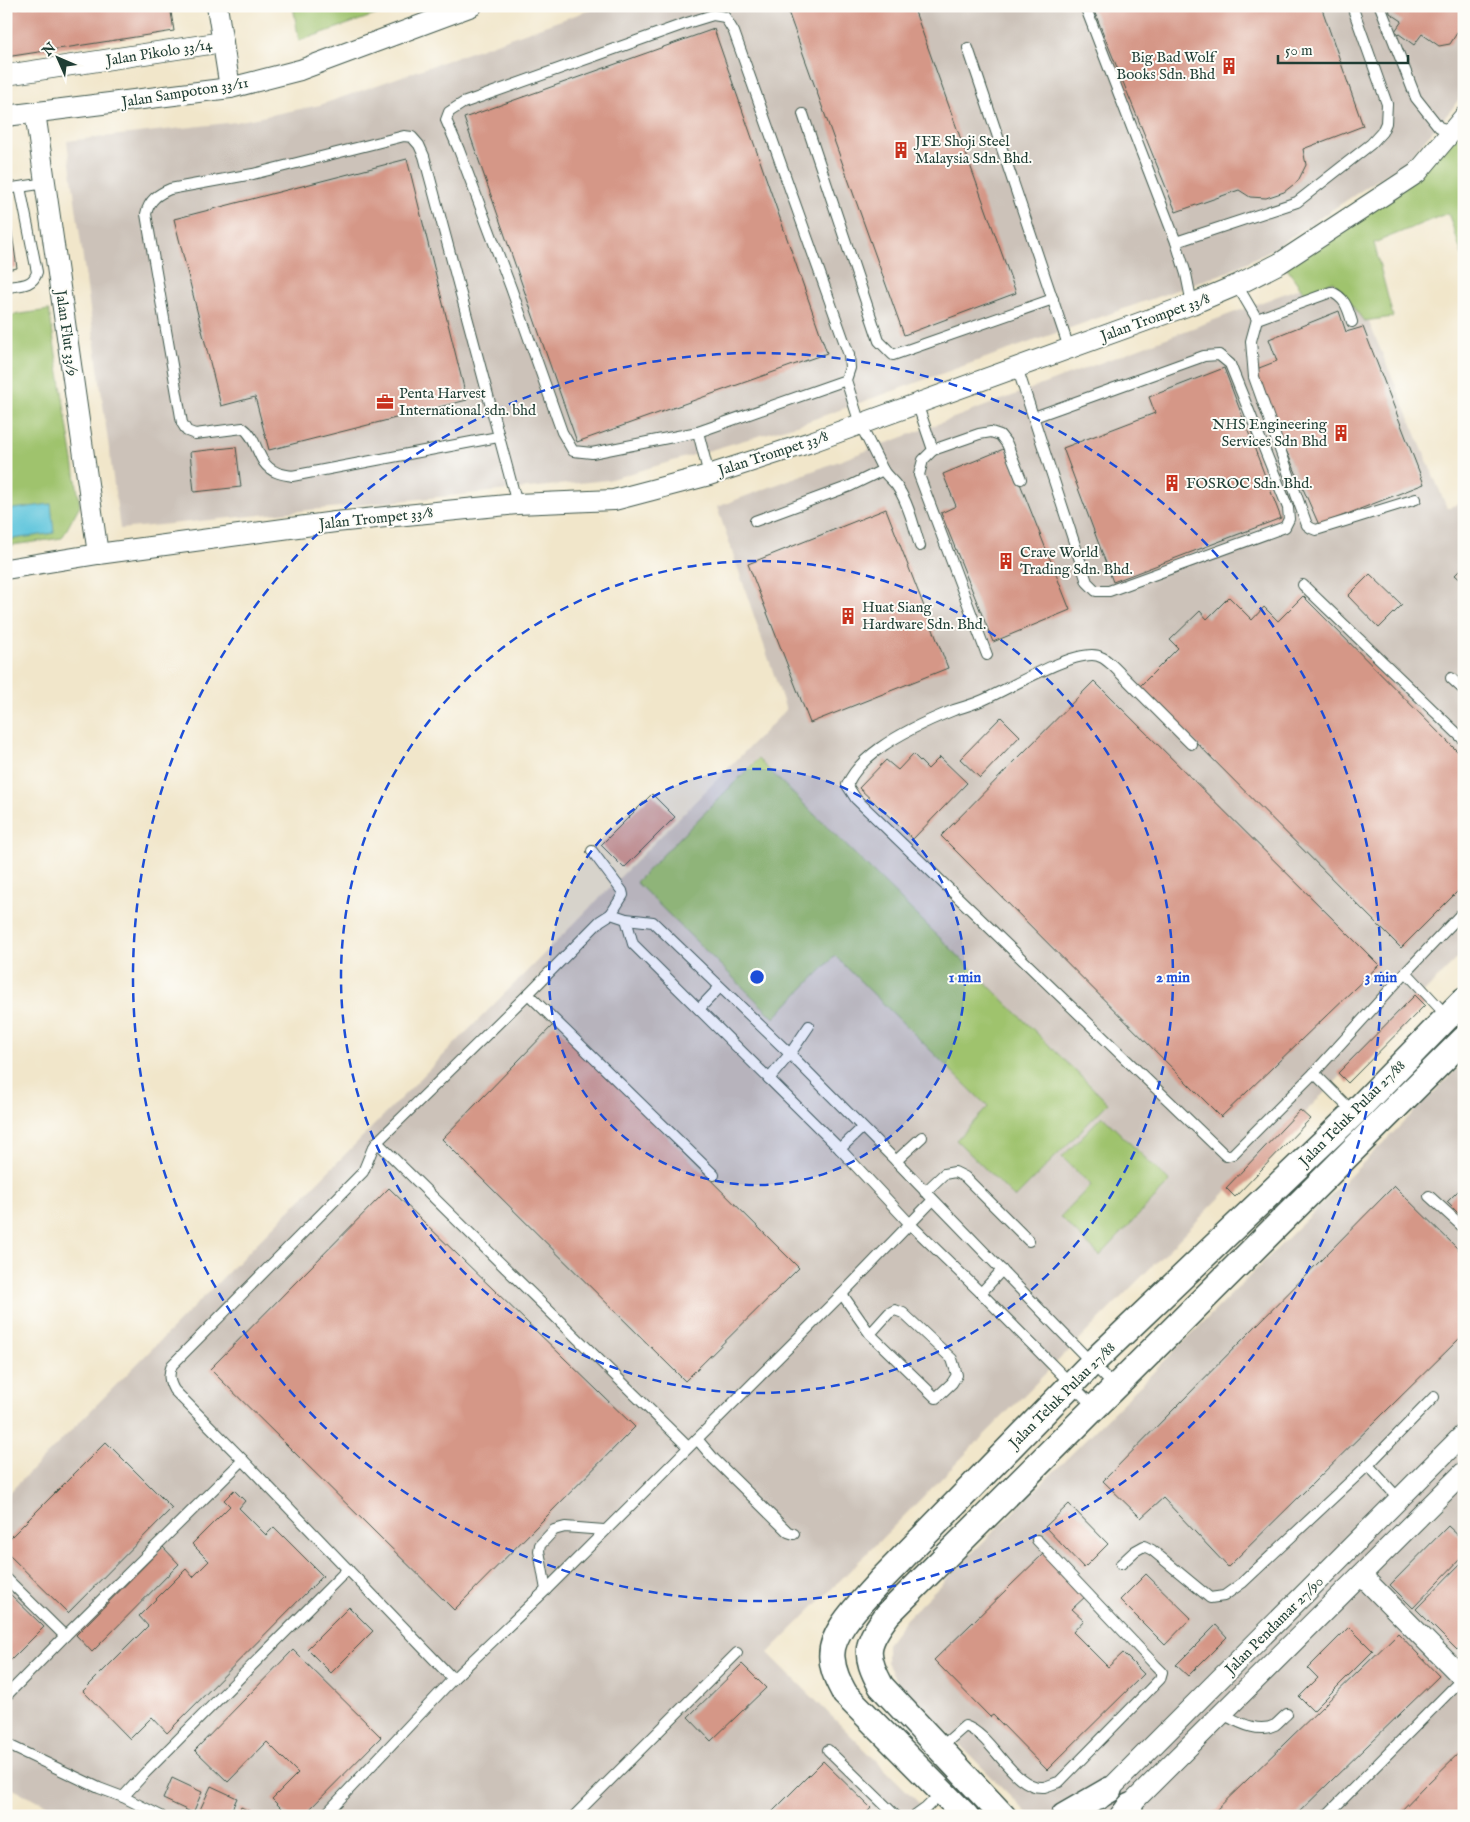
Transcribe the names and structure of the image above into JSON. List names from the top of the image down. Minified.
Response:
{"streets":{"street":["Jalan Pikolo 33/14","Jalan Sampoton 33/11","Jalan Trompet 33/8","Jalan Flut 33/9","Jalan Teluk Pulau 27/88","Jalan Pendamar 27/90"]},"crossings":[["Jalan Sampoton 33/11","Jalan Flut 33/9"],["Jalan Trompet 33/8","Jalan Flut 33/9"]],"places":{"building":["Big Bad Wolf Books Sdn. Bhd","JFE Shoji Steel Malaysia Sdn. Bhd.","NHS Engineering Services Sdn Bhd","FOSROC Sdn. Bhd.","Crave World Trading Sdn. Bhd.","Huat Siang Hardware Sdn. Bhd."],"office":["Penta Harvest International sdn. bhd"]},"scale_bar":"50 m","north":"top left","rings":["1 min","2 min","3 min"]}
